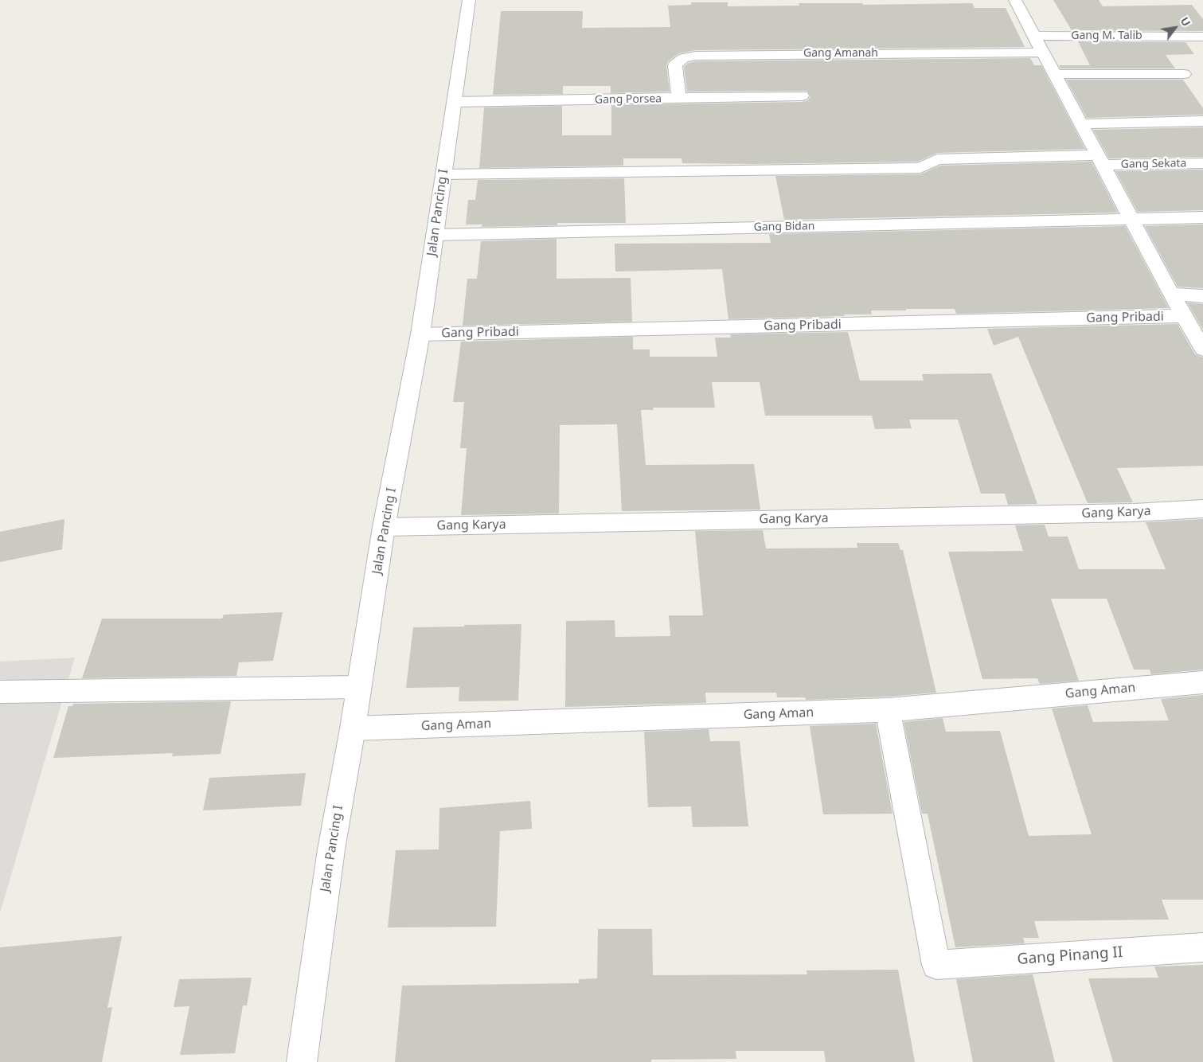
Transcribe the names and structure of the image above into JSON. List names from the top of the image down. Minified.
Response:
{"streets":{"street":["Gang M. Talib","Gang Amanah","Gang Porsea","Gang Sekata","Jalan Pancing I","Gang Bidan","Gang Pribadi","Gang Karya","Gang Aman","Gang Pinang II"]},"crossings":[["Gang Amanah","Gang Porsea"],["Gang Porsea","Jalan Pancing I"],["Gang Sekata","Jalan Pancing I"],["Jalan Pancing I","Gang Bidan"],["Jalan Pancing I","Gang Pribadi"],["Jalan Pancing I","Gang Karya"],["Jalan Pancing I","Gang Aman"],["Gang Aman","Gang Pinang II"]],"north":"top right"}
